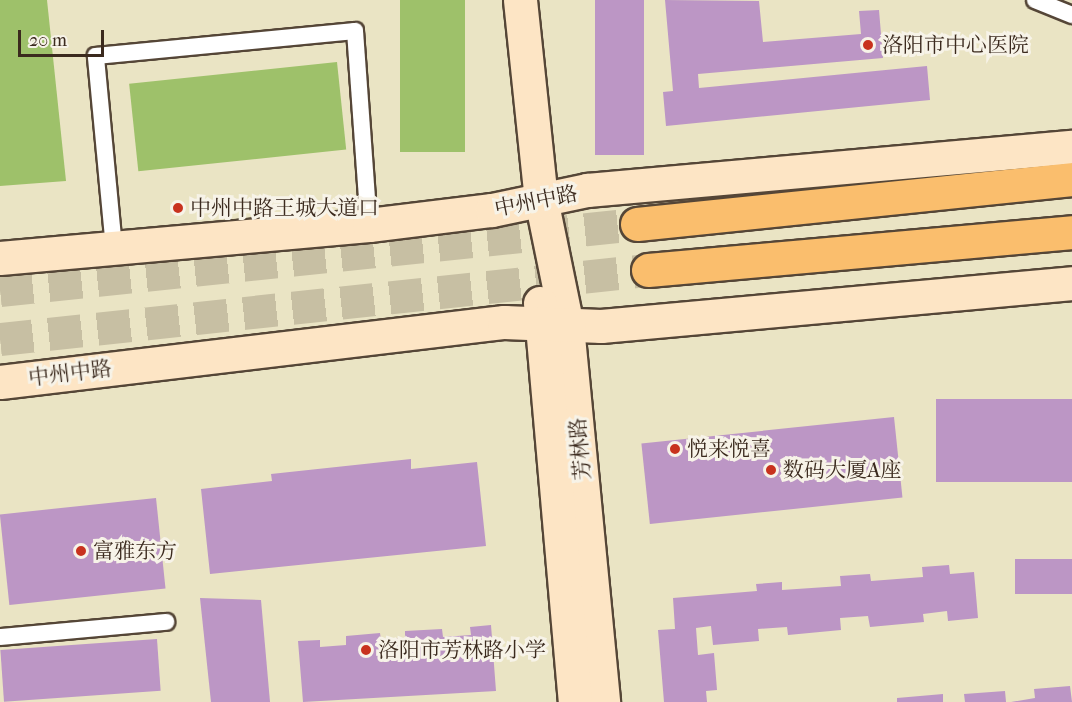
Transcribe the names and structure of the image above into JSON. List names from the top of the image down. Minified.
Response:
{"streets":{"main road":["中州中路","芳林路"]},"crossings":[["中州中路","芳林路"]],"places":["洛阳市中心医院","中州中路王城大道口","悦来悦喜","数码大厦A座","富雅东方","洛阳市芳林路小学"],"scale_bar":"20 m"}
